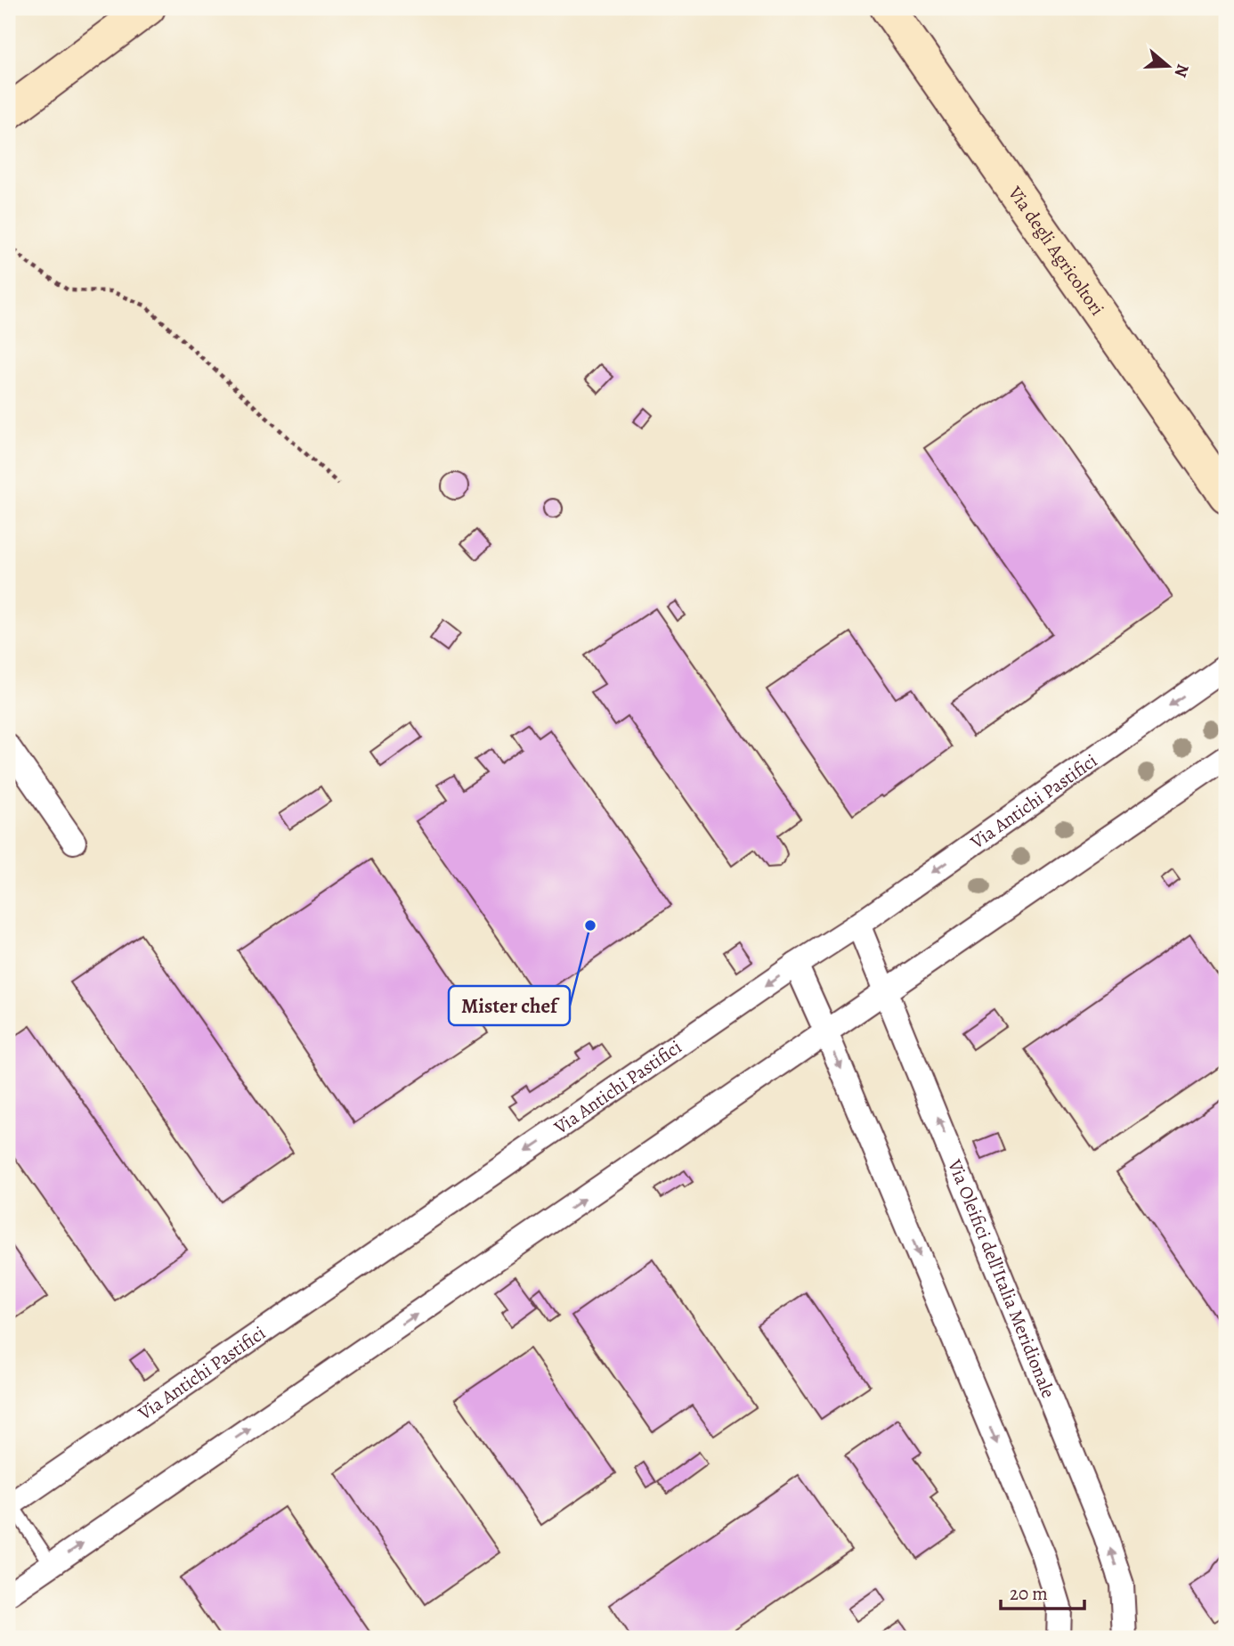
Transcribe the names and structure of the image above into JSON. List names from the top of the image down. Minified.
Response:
{"streets":{"street":["Via degli Agricoltori","Via Antichi Pastifici","Via Oleifici dell'Italia Meridionale"]},"crossings":[["Via Antichi Pastifici","Via Oleifici dell'Italia Meridionale"]],"places":["Mister chef"],"scale_bar":"20 m","north":"right"}
